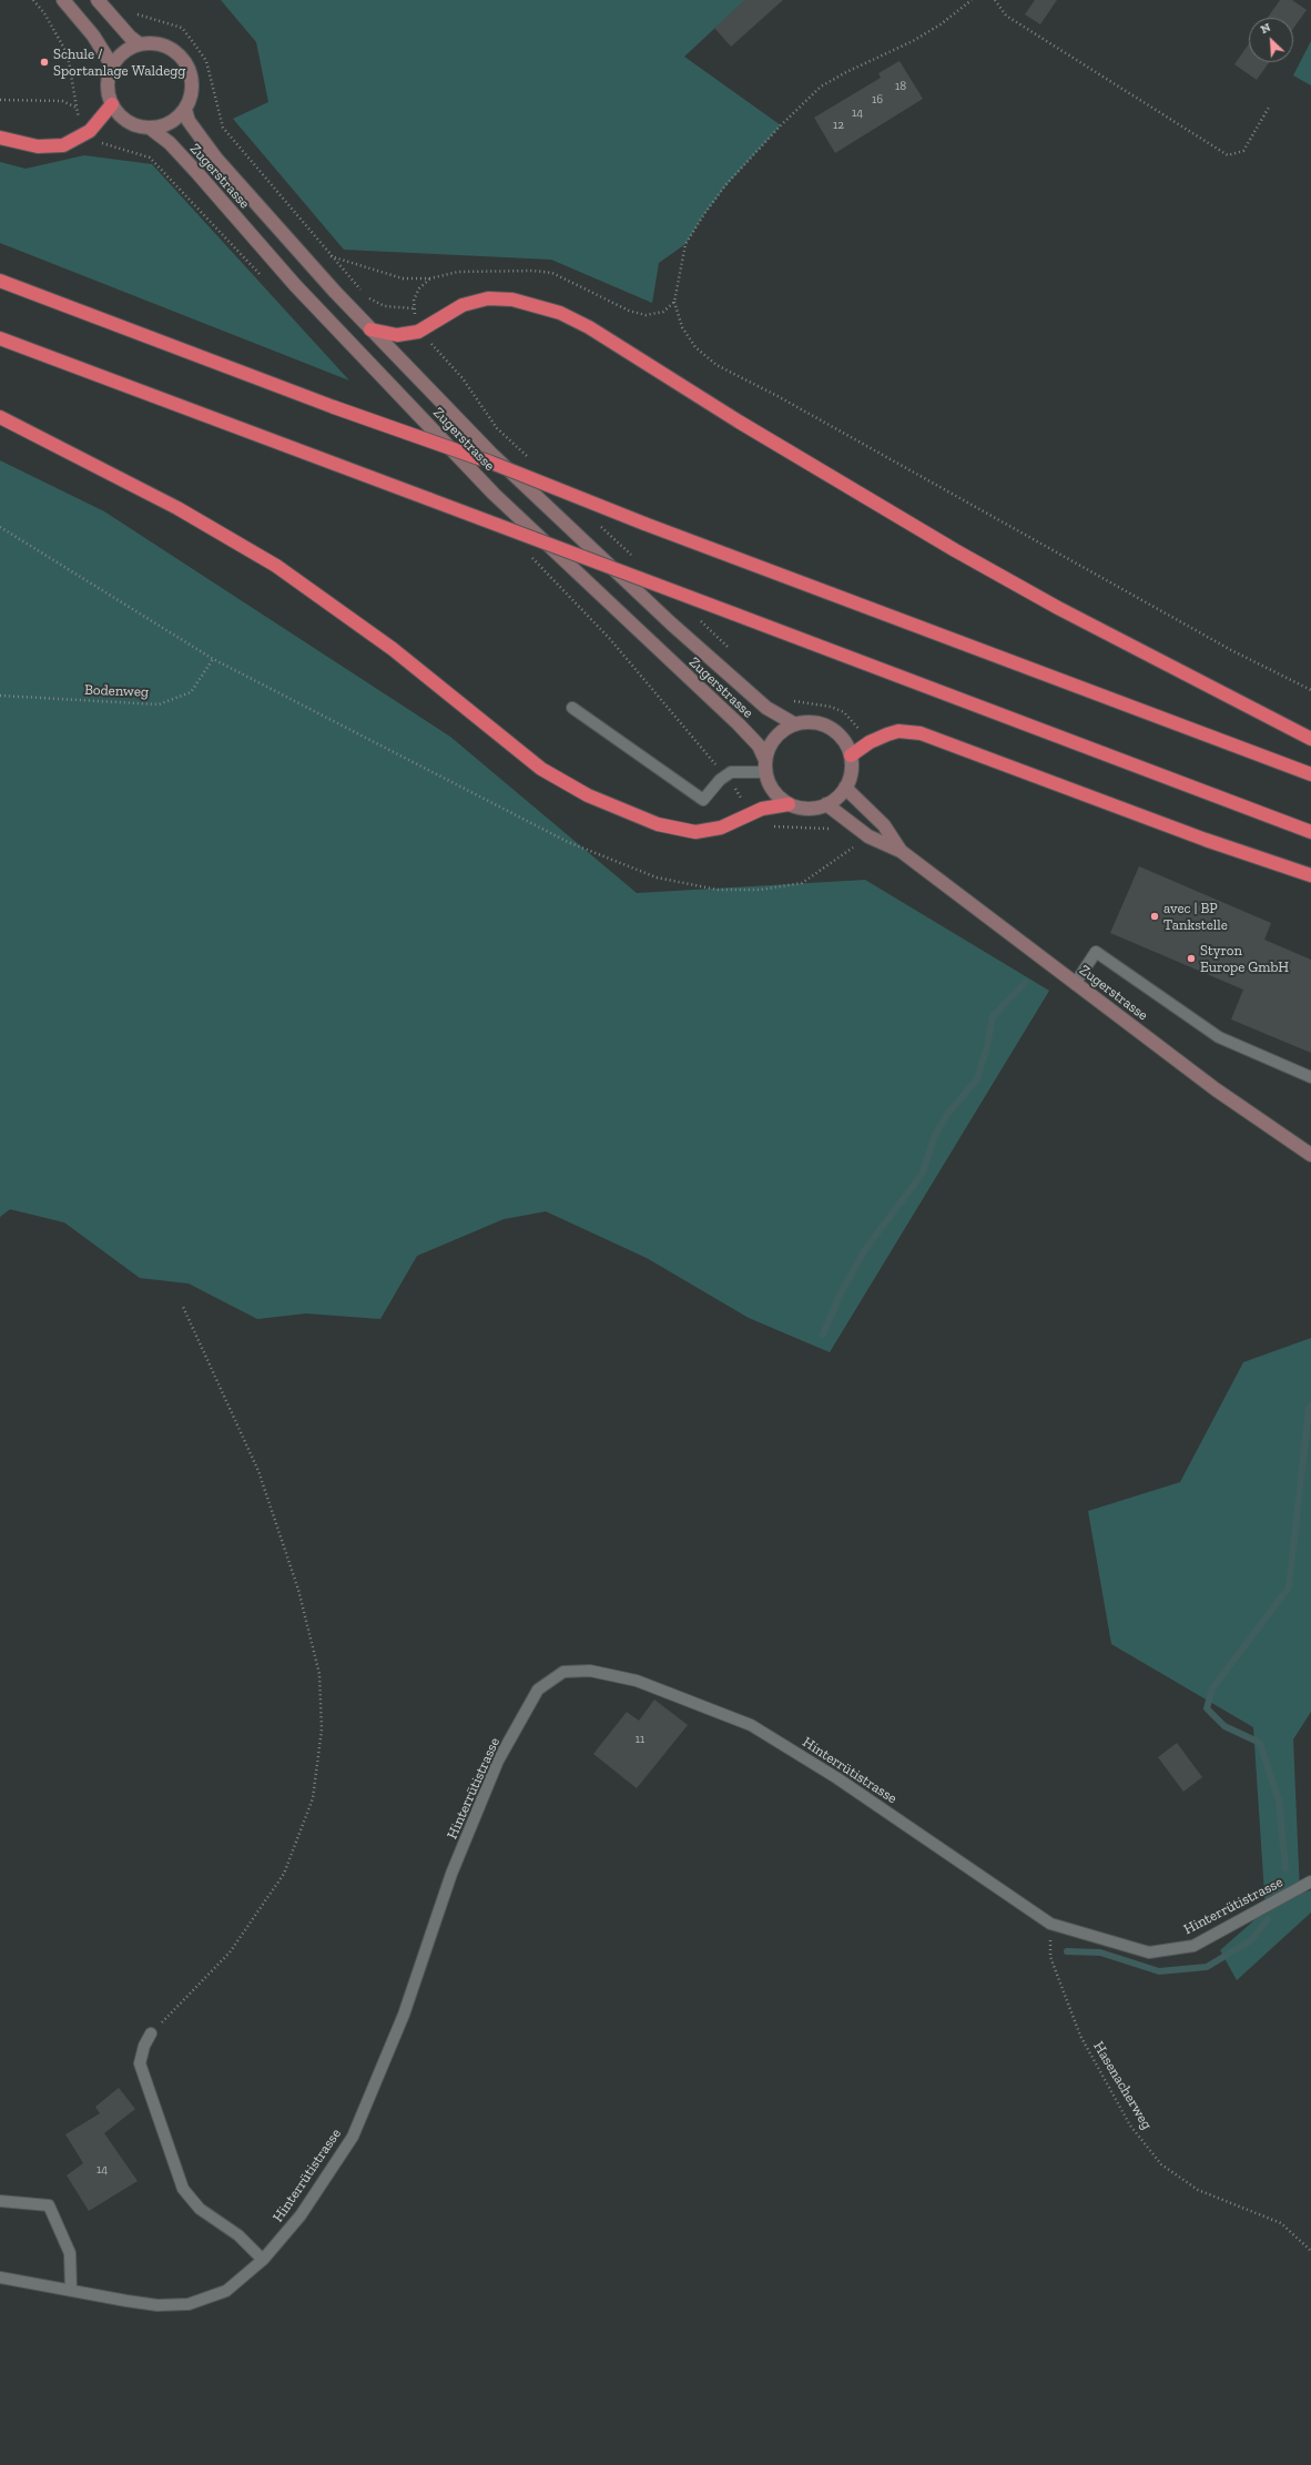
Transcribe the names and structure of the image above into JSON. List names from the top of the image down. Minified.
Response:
{"streets":{"main road":["Zugerstrasse"],"lane":["Hinterrütistrasse"],"path":["Bodenweg","Hasenacherweg"]},"crossings":[["Hinterrütistrasse","Hasenacherweg"]],"places":["Schule / Sportanlage Waldegg","avec | BP Tankstelle","Styron Europe GmbH"],"house_numbers":["18","16","14","12","11","14"],"north":"top left"}
